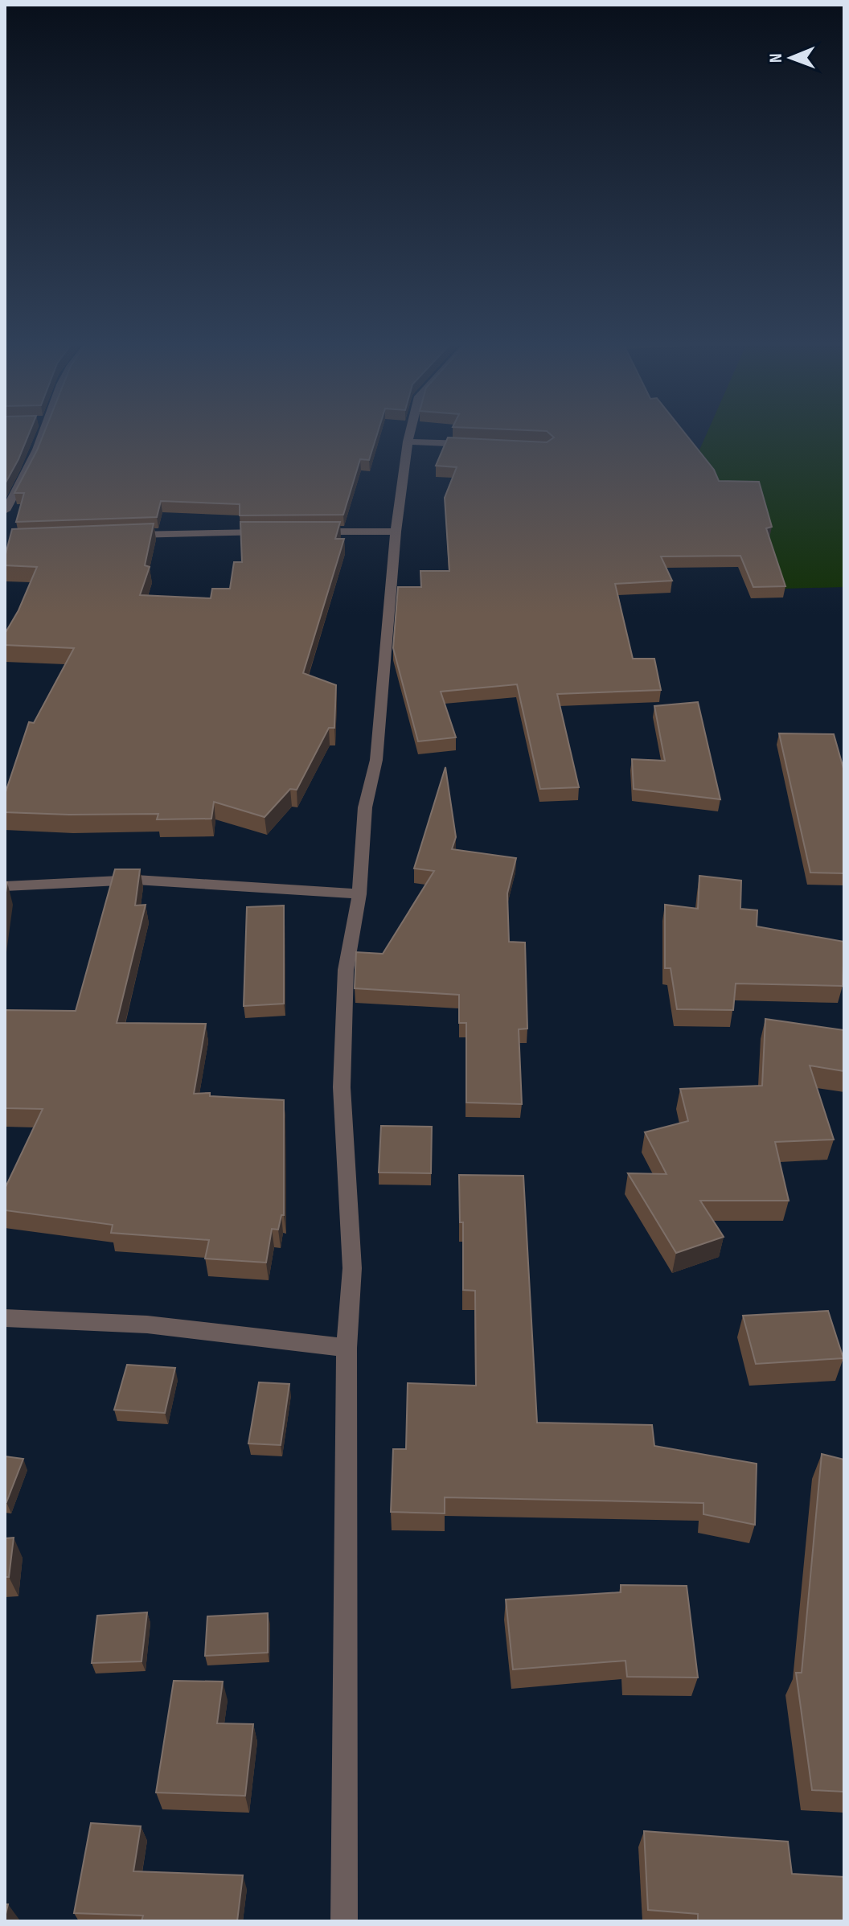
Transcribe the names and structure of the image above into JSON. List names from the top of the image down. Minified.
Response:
{"north":"left"}
